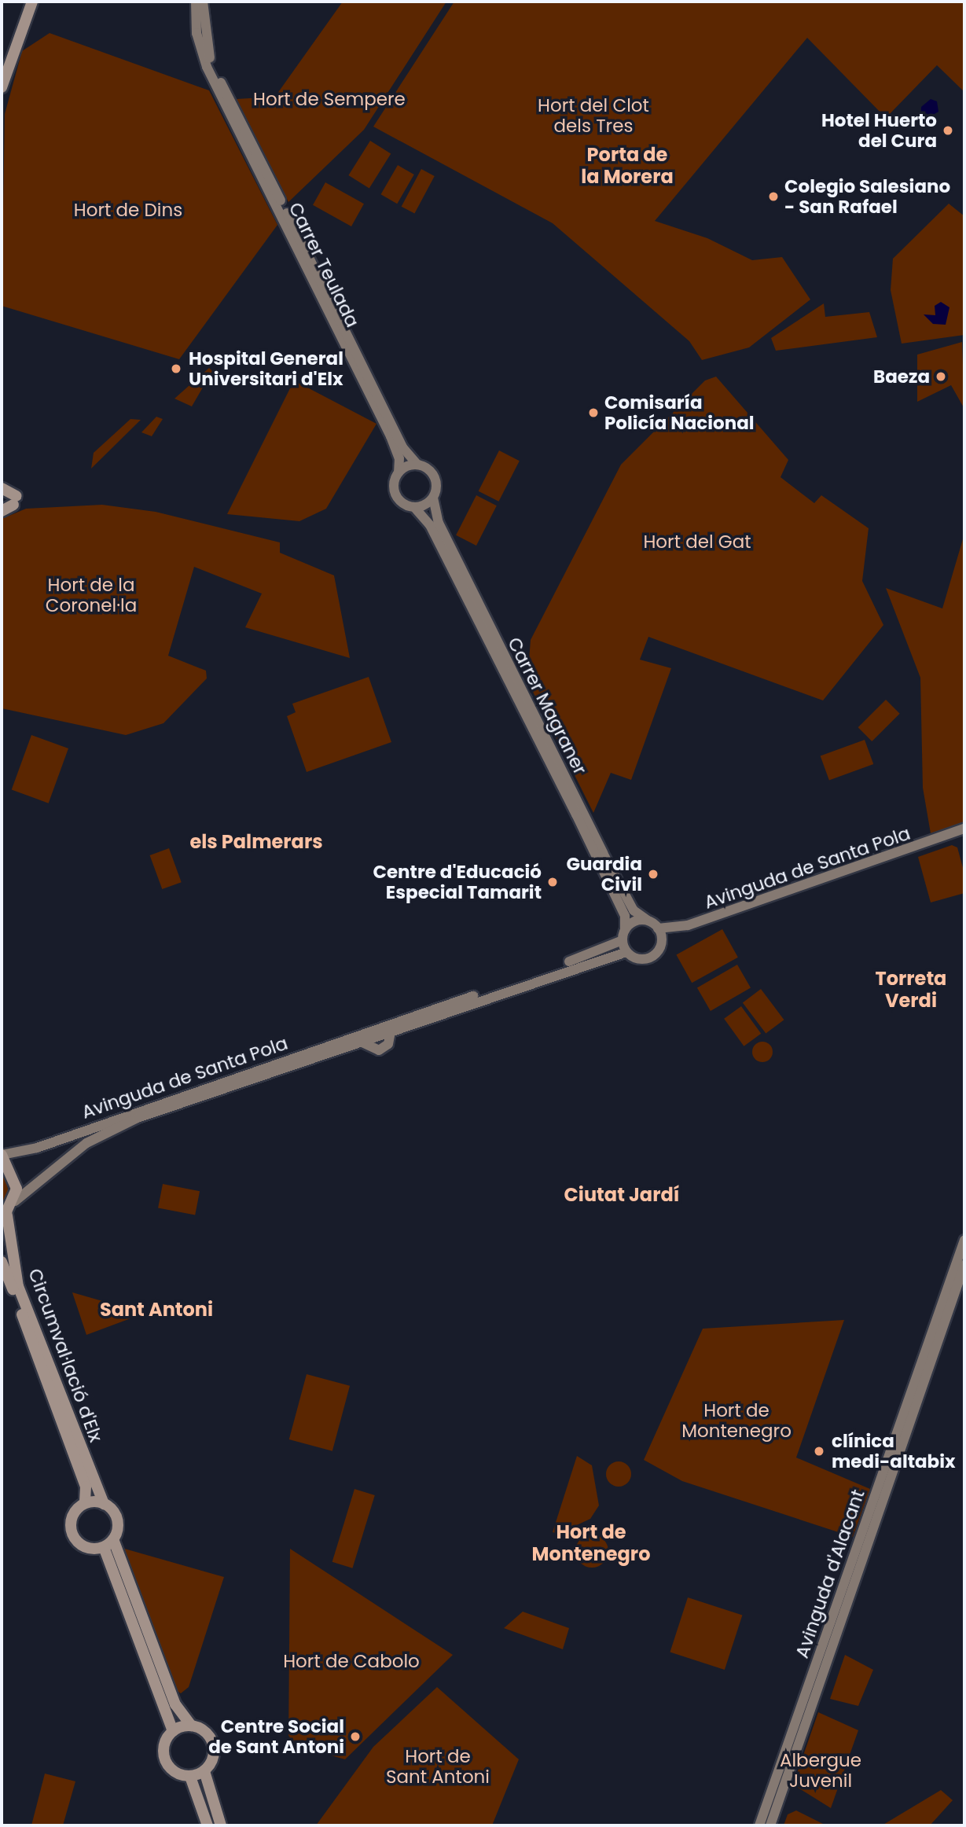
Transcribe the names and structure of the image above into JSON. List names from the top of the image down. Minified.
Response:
{"streets":{"main road":["Carrer Teulada","Carrer Magraner","Avinguda de Santa Pola","Circumval·lació d'Elx","Avinguda d'Alacant"]},"crossings":[["Carrer Teulada","Carrer Magraner"],["Carrer Magraner","Avinguda de Santa Pola"]],"districts":["Porta de la Morera","els Palmerars","Torreta Verdi","Ciutat Jardí","Sant Antoni","Hort de Montenegro"],"parks":["Hort de Sempere","Hort del Clot dels Tres","Hort de Dins","Hort del Gat","Hort de la Coronel·la","Hort de Montenegro","Hort de Cabolo","Hort de Sant Antoni","Albergue Juvenil"],"places":["Hotel Huerto del Cura","Colegio Salesiano - San Rafael","Hospital General Universitari d'Elx","Baeza","Comisaría Policía Nacional","Guardia Civil","Centre d'Educació Especial Tamarit","clínica medi-altabix","Centre Social de Sant Antoni"]}
